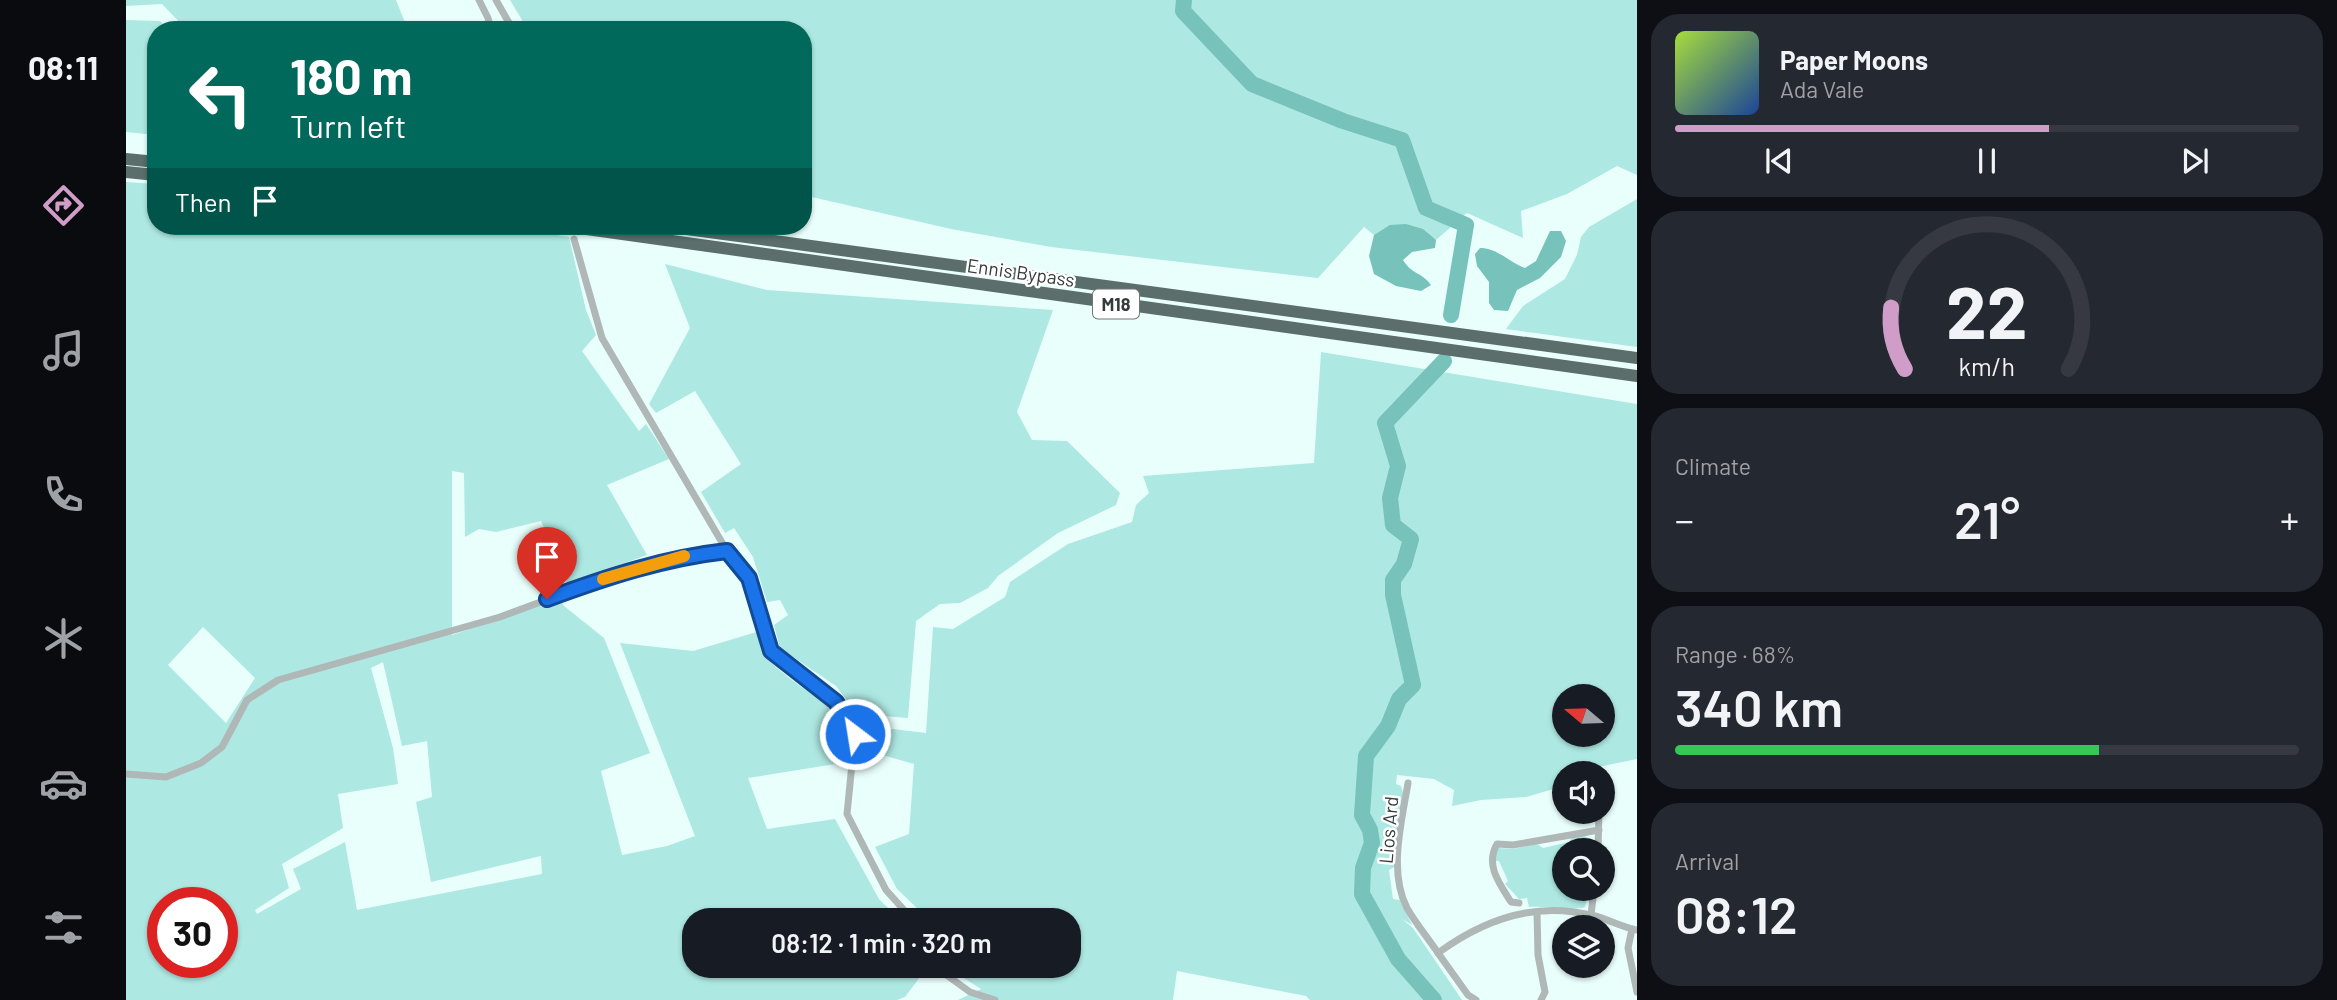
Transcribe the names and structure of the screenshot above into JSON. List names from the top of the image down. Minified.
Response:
{"streets":{"highway":["Ennis Bypass","M18"],"street":["Lios Ard"]},"north":"left","page":{"tabs":"08:11","turn":["180 m","Turn left"],"song":["Paper Moons","Ada Vale"],"then":"Then","tile":["Climate",["Range · 68%","340 km"],["Arrival","08:12"]],"heat":["−","21°","+"],"limit":"30","trip":"08:12 · 1 min · 320 m","gauge":["22","km/h"]}}
